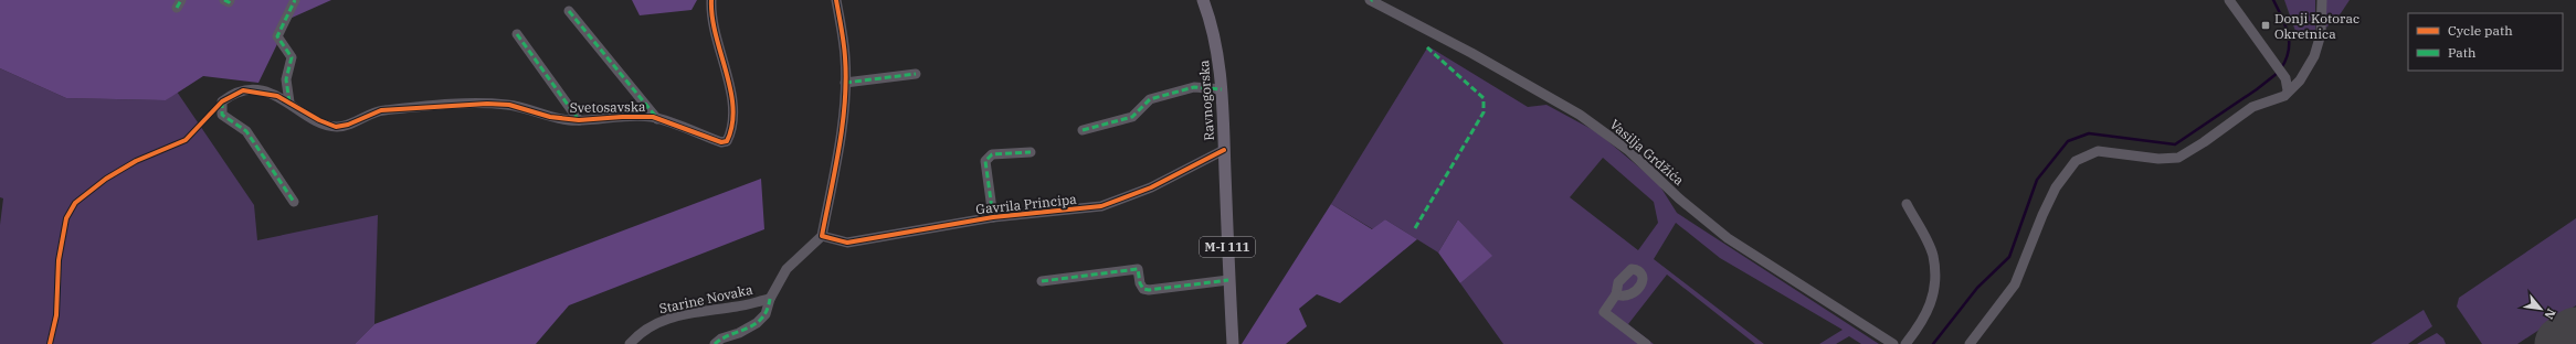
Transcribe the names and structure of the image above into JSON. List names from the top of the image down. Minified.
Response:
{"streets":{"main road":["Ravnogorska","M-I 111"],"street":["Svetosavska","Vasilja Grdžića","Gavrila Principa","Starine Novaka"]},"crossings":[["Ravnogorska","Gavrila Principa"],["Gavrila Principa","Starine Novaka"]],"places":{"transit":["Donji Kotorac Okretnica"]},"legend":["Cycle path","Path"],"north":"bottom right"}
